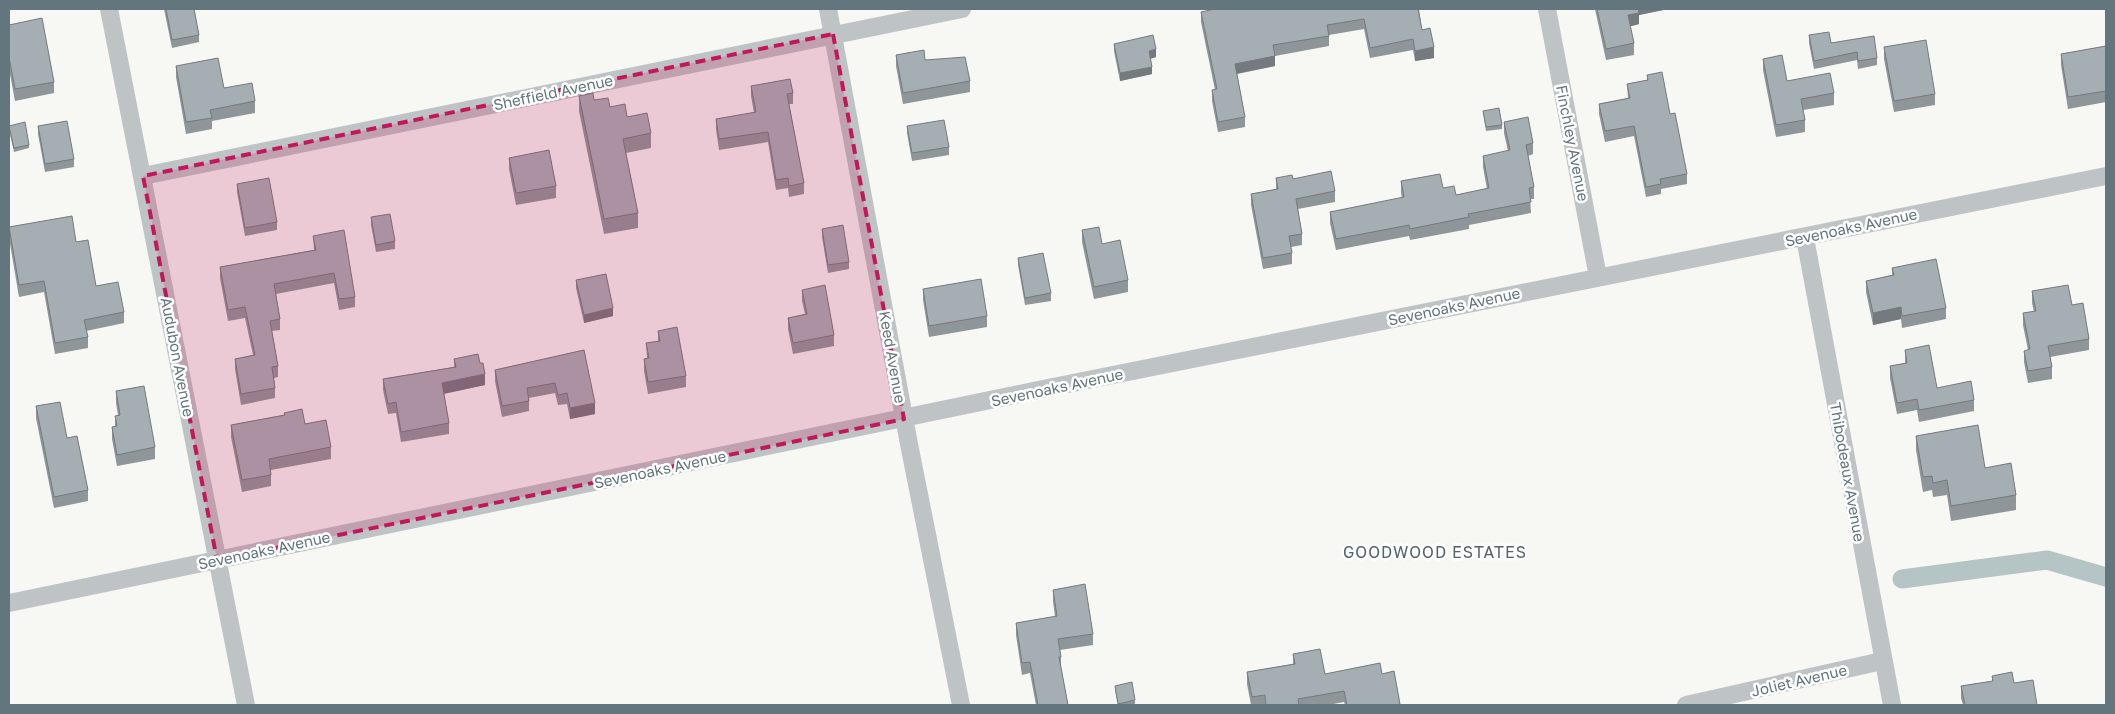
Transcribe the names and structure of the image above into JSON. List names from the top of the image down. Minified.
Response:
{"streets":{"street":["Sheffield Avenue","Finchley Avenue","Sevenoaks Avenue","Audubon Avenue","Keed Avenue","Thibodeaux Avenue","Joliet Avenue"]},"crossings":[["Sheffield Avenue","Audubon Avenue"],["Sheffield Avenue","Keed Avenue"],["Finchley Avenue","Sevenoaks Avenue"],["Sevenoaks Avenue","Audubon Avenue"],["Sevenoaks Avenue","Keed Avenue"],["Sevenoaks Avenue","Thibodeaux Avenue"],["Thibodeaux Avenue","Joliet Avenue"]],"districts":["GOODWOOD ESTATES"]}
